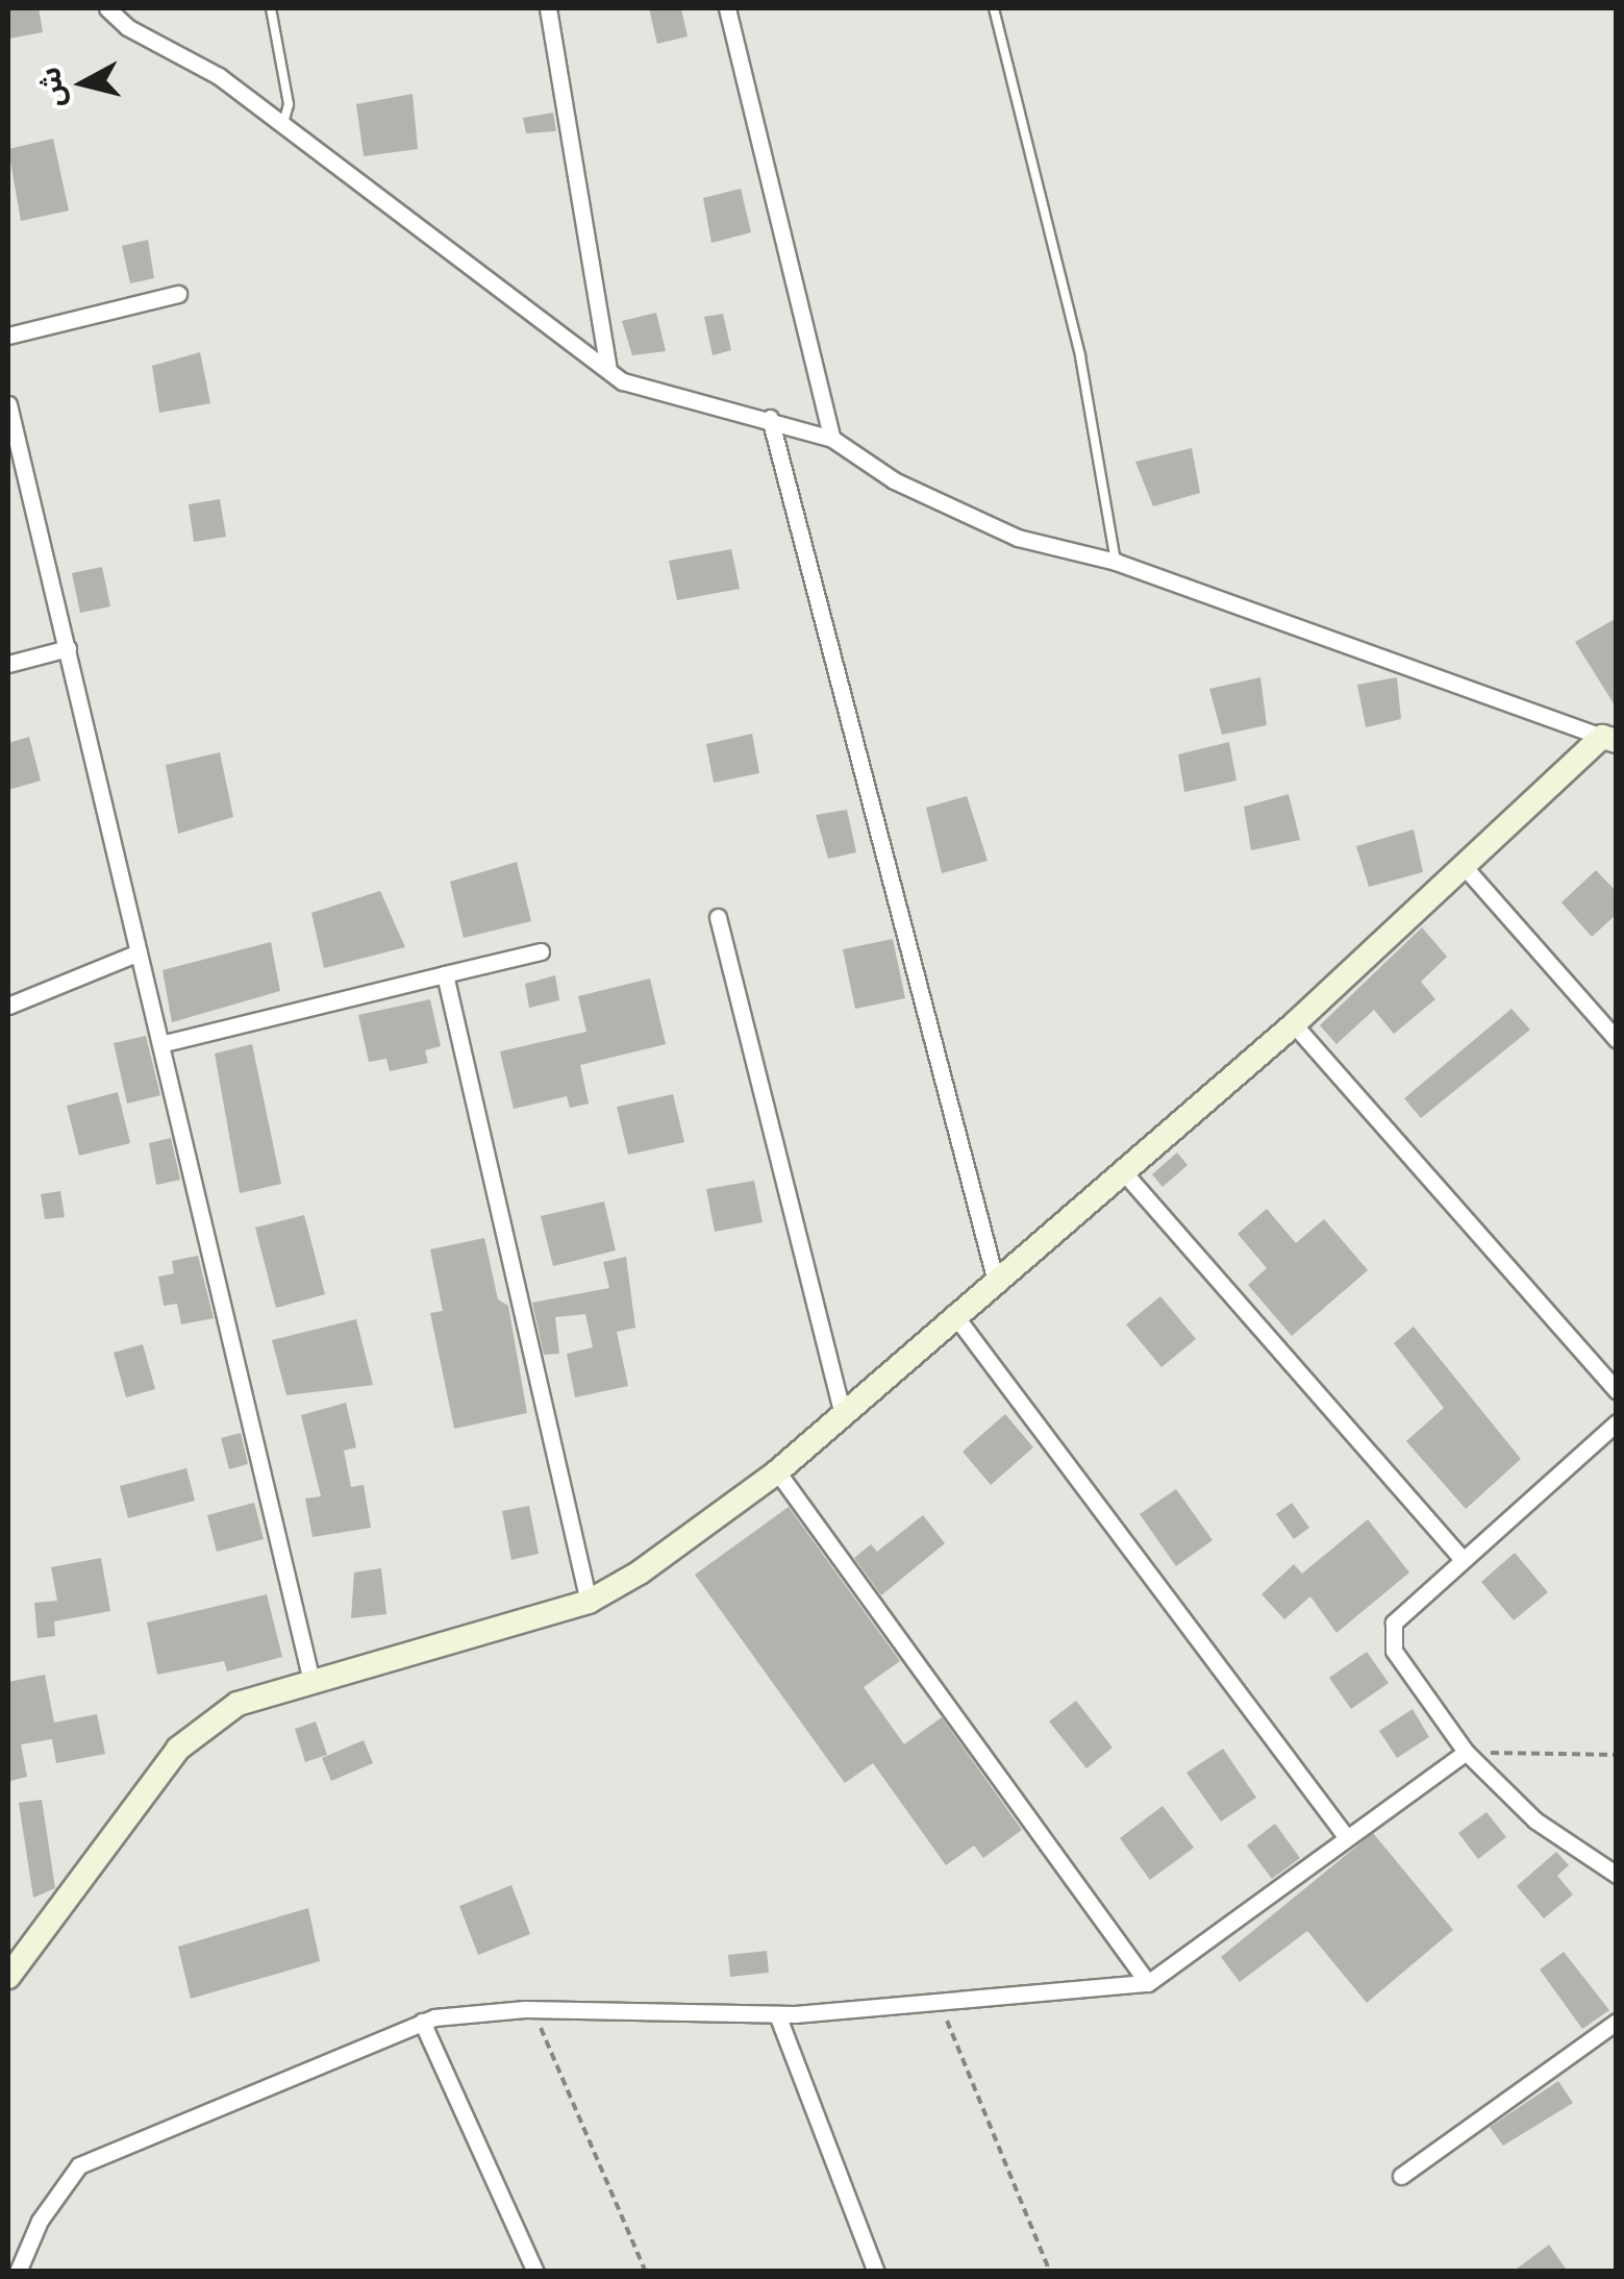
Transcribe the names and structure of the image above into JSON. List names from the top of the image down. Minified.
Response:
{"north":"left"}
